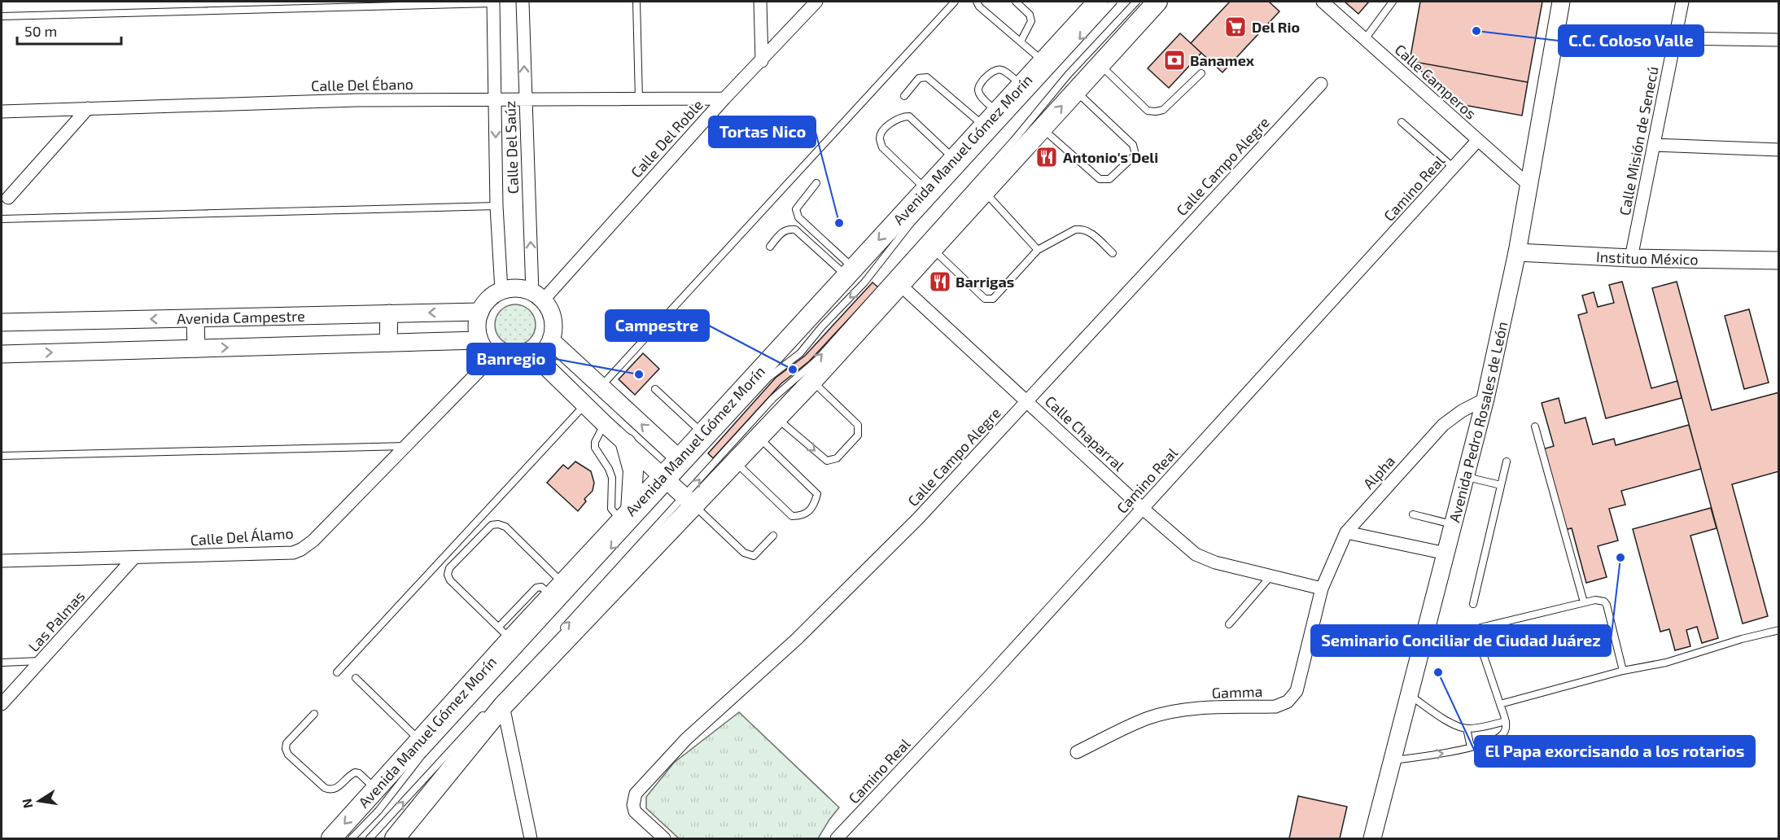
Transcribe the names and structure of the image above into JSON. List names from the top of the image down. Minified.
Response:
{"streets":{"main road":["Avenida Manuel Gómez Morín"],"street":["Calle Camperos","Calle Del Ébano","Calle Del Roble","Calle Misión de Senecú","Calle Del Saúz","Calle Campo Alegre","Camino Real","Instituo México","Avenida Campestre","Avenida Pedro Rosales de León","Calle Chaparral","Alpha","Calle Del Álamo","Las Palmas","Gamma"]},"crossings":[["Calle Camperos","Camino Real"],["Calle Camperos","Avenida Pedro Rosales de León"],["Calle Del Ébano","Calle Del Roble"],["Calle Del Ébano","Calle Del Saúz"],["Calle Del Roble","Calle Del Saúz"],["Calle Del Roble","Avenida Campestre"],["Calle Del Roble","Calle Del Álamo"],["Calle Misión de Senecú","Instituo México"],["Calle Del Saúz","Avenida Campestre"],["Calle Del Saúz","Calle Del Álamo"],["Calle Campo Alegre","Calle Chaparral"],["Camino Real","Calle Chaparral"],["Instituo México","Avenida Pedro Rosales de León"],["Avenida Campestre","Calle Del Álamo"],["Avenida Pedro Rosales de León","Alpha"],["Calle Chaparral","Alpha"],["Calle Chaparral","Gamma"],["Alpha","Gamma"],["Calle Del Álamo","Las Palmas"]],"places":{"supermarket":["Del Rio"],"other":["C.C. Coloso Valle","Tortas Nico","Campestre","Banregio","Seminario Conciliar de Ciudad Juárez","El Papa exorcisando a los rotarios"],"bank":["Banamex"],"restaurant":["Antonio's Deli","Barrigas"]},"scale_bar":"50 m","north":"left"}
